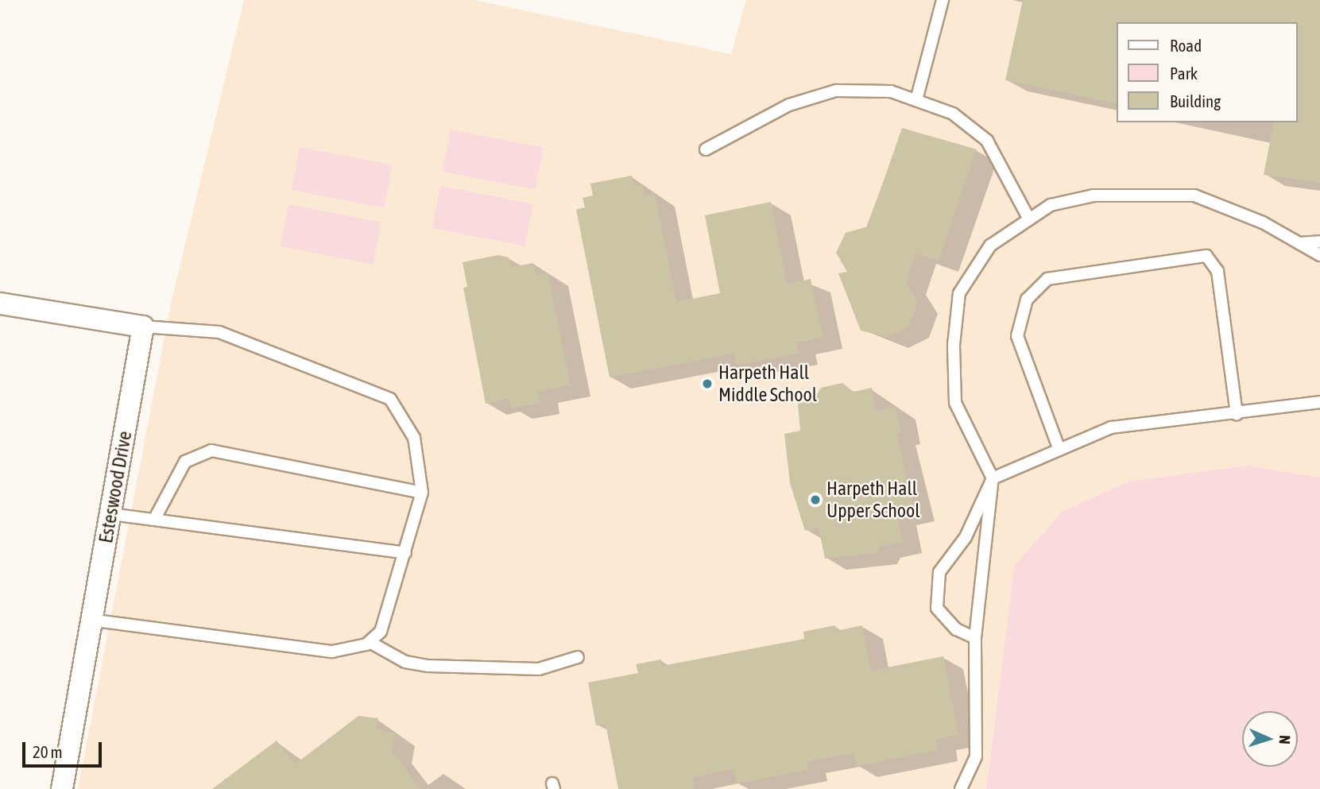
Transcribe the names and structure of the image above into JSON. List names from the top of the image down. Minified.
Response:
{"streets":{"street":["Esteswood Drive"]},"places":["Harpeth Hall Middle School","Harpeth Hall Upper School"],"legend":["Road","Park","Building"],"scale_bar":"20 m","north":"right"}
